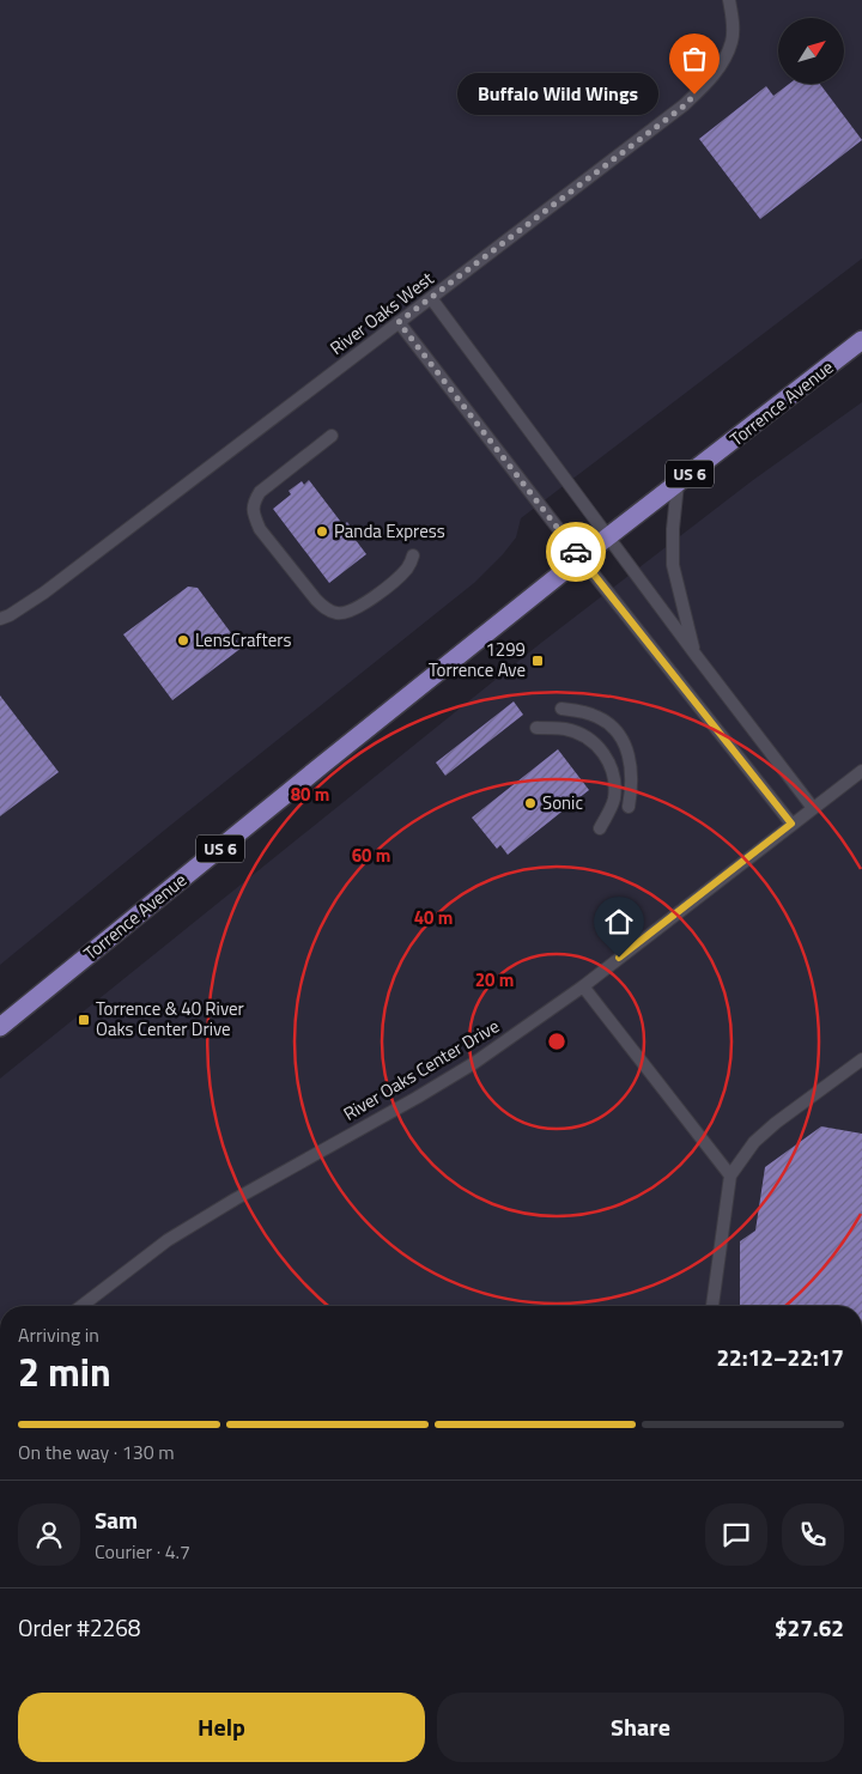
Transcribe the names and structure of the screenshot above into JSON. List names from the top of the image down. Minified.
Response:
{"streets":{"main road":["Torrence Avenue","US 6"],"lane":["River Oaks West","River Oaks Center Drive"]},"places":{"other":["Buffalo Wild Wings","Panda Express","LensCrafters","Sonic"],"transit":["1299 Torrence Ave","Torrence & 40 River Oaks Center Drive"]},"north":"top right","page":{"bubble":"Buffalo Wild Wings","heading":["2 min","Arriving in","22:12–22:17"],"panel":["Sam","Courier · 4.7","Order #2268","$27.62"],"bar":"On the way · 130 m","buttons":["Help","Share"]},"rings":["80 m","60 m","40 m","20 m"]}
